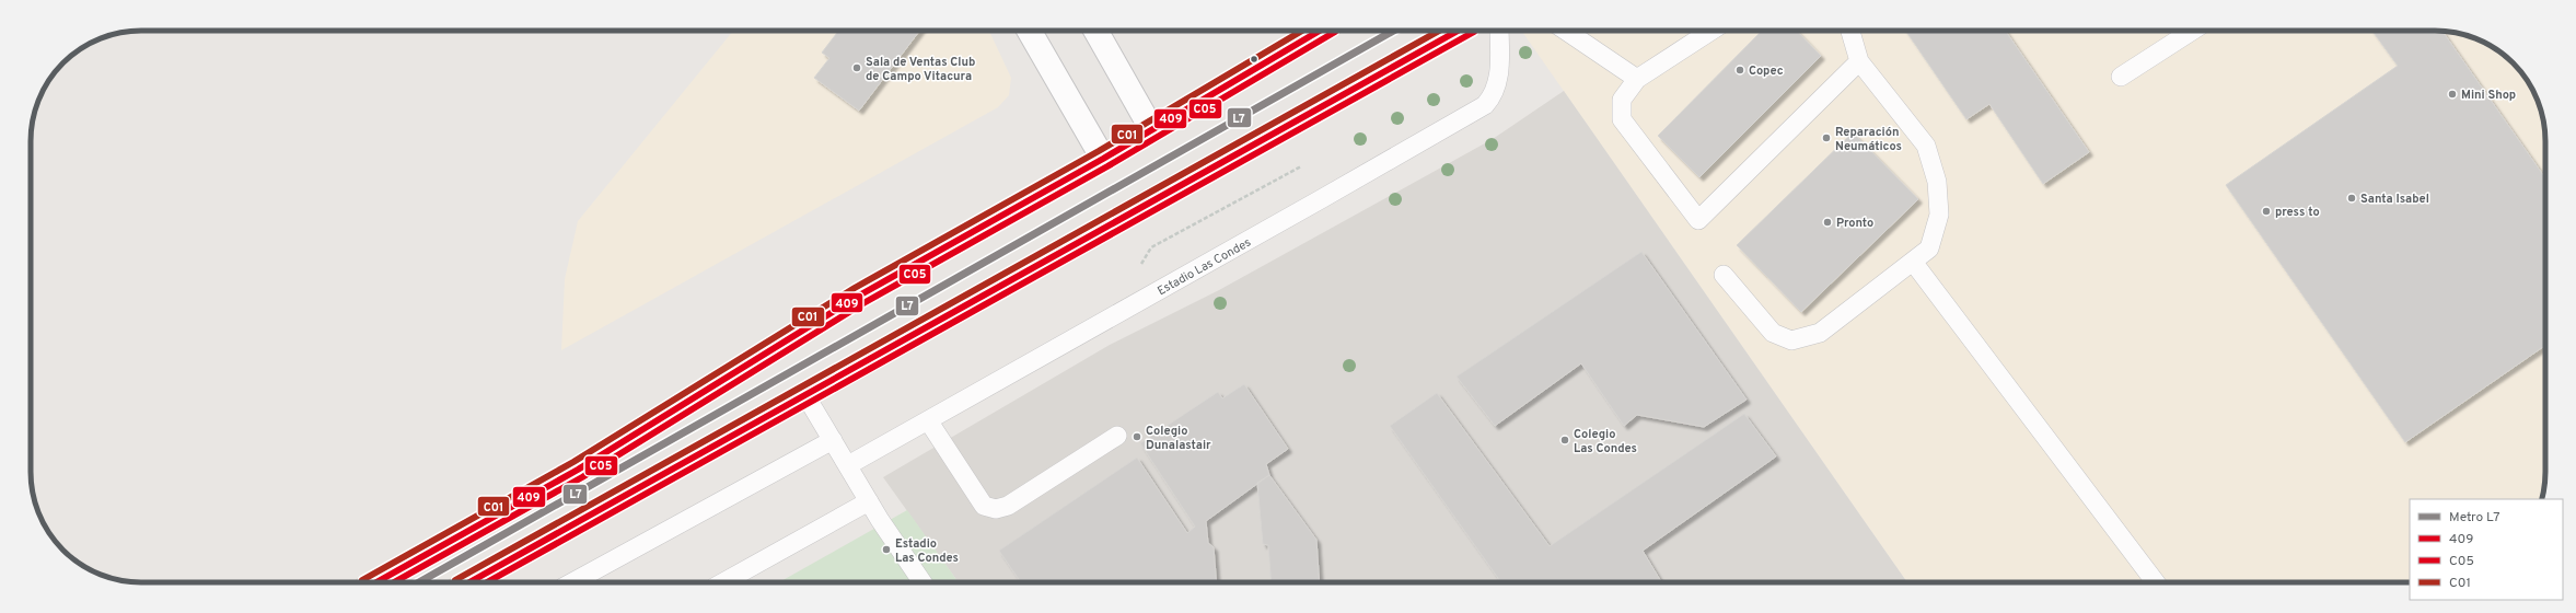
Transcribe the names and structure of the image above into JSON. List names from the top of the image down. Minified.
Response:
{"streets":{"lane":["Estadio Las Condes"]},"places":["Sala de Ventas Club de Campo Vitacura","Copec","Mini Shop","Reparación Neumáticos","Santa Isabel","press to","Pronto","Colegio Dunalastair","Colegio Las Condes","Estadio Las Condes"],"lines":["metro line L7","transit line 409","transit line C01","transit line C05"],"legend":["Metro L7","409","C05","C01"]}
